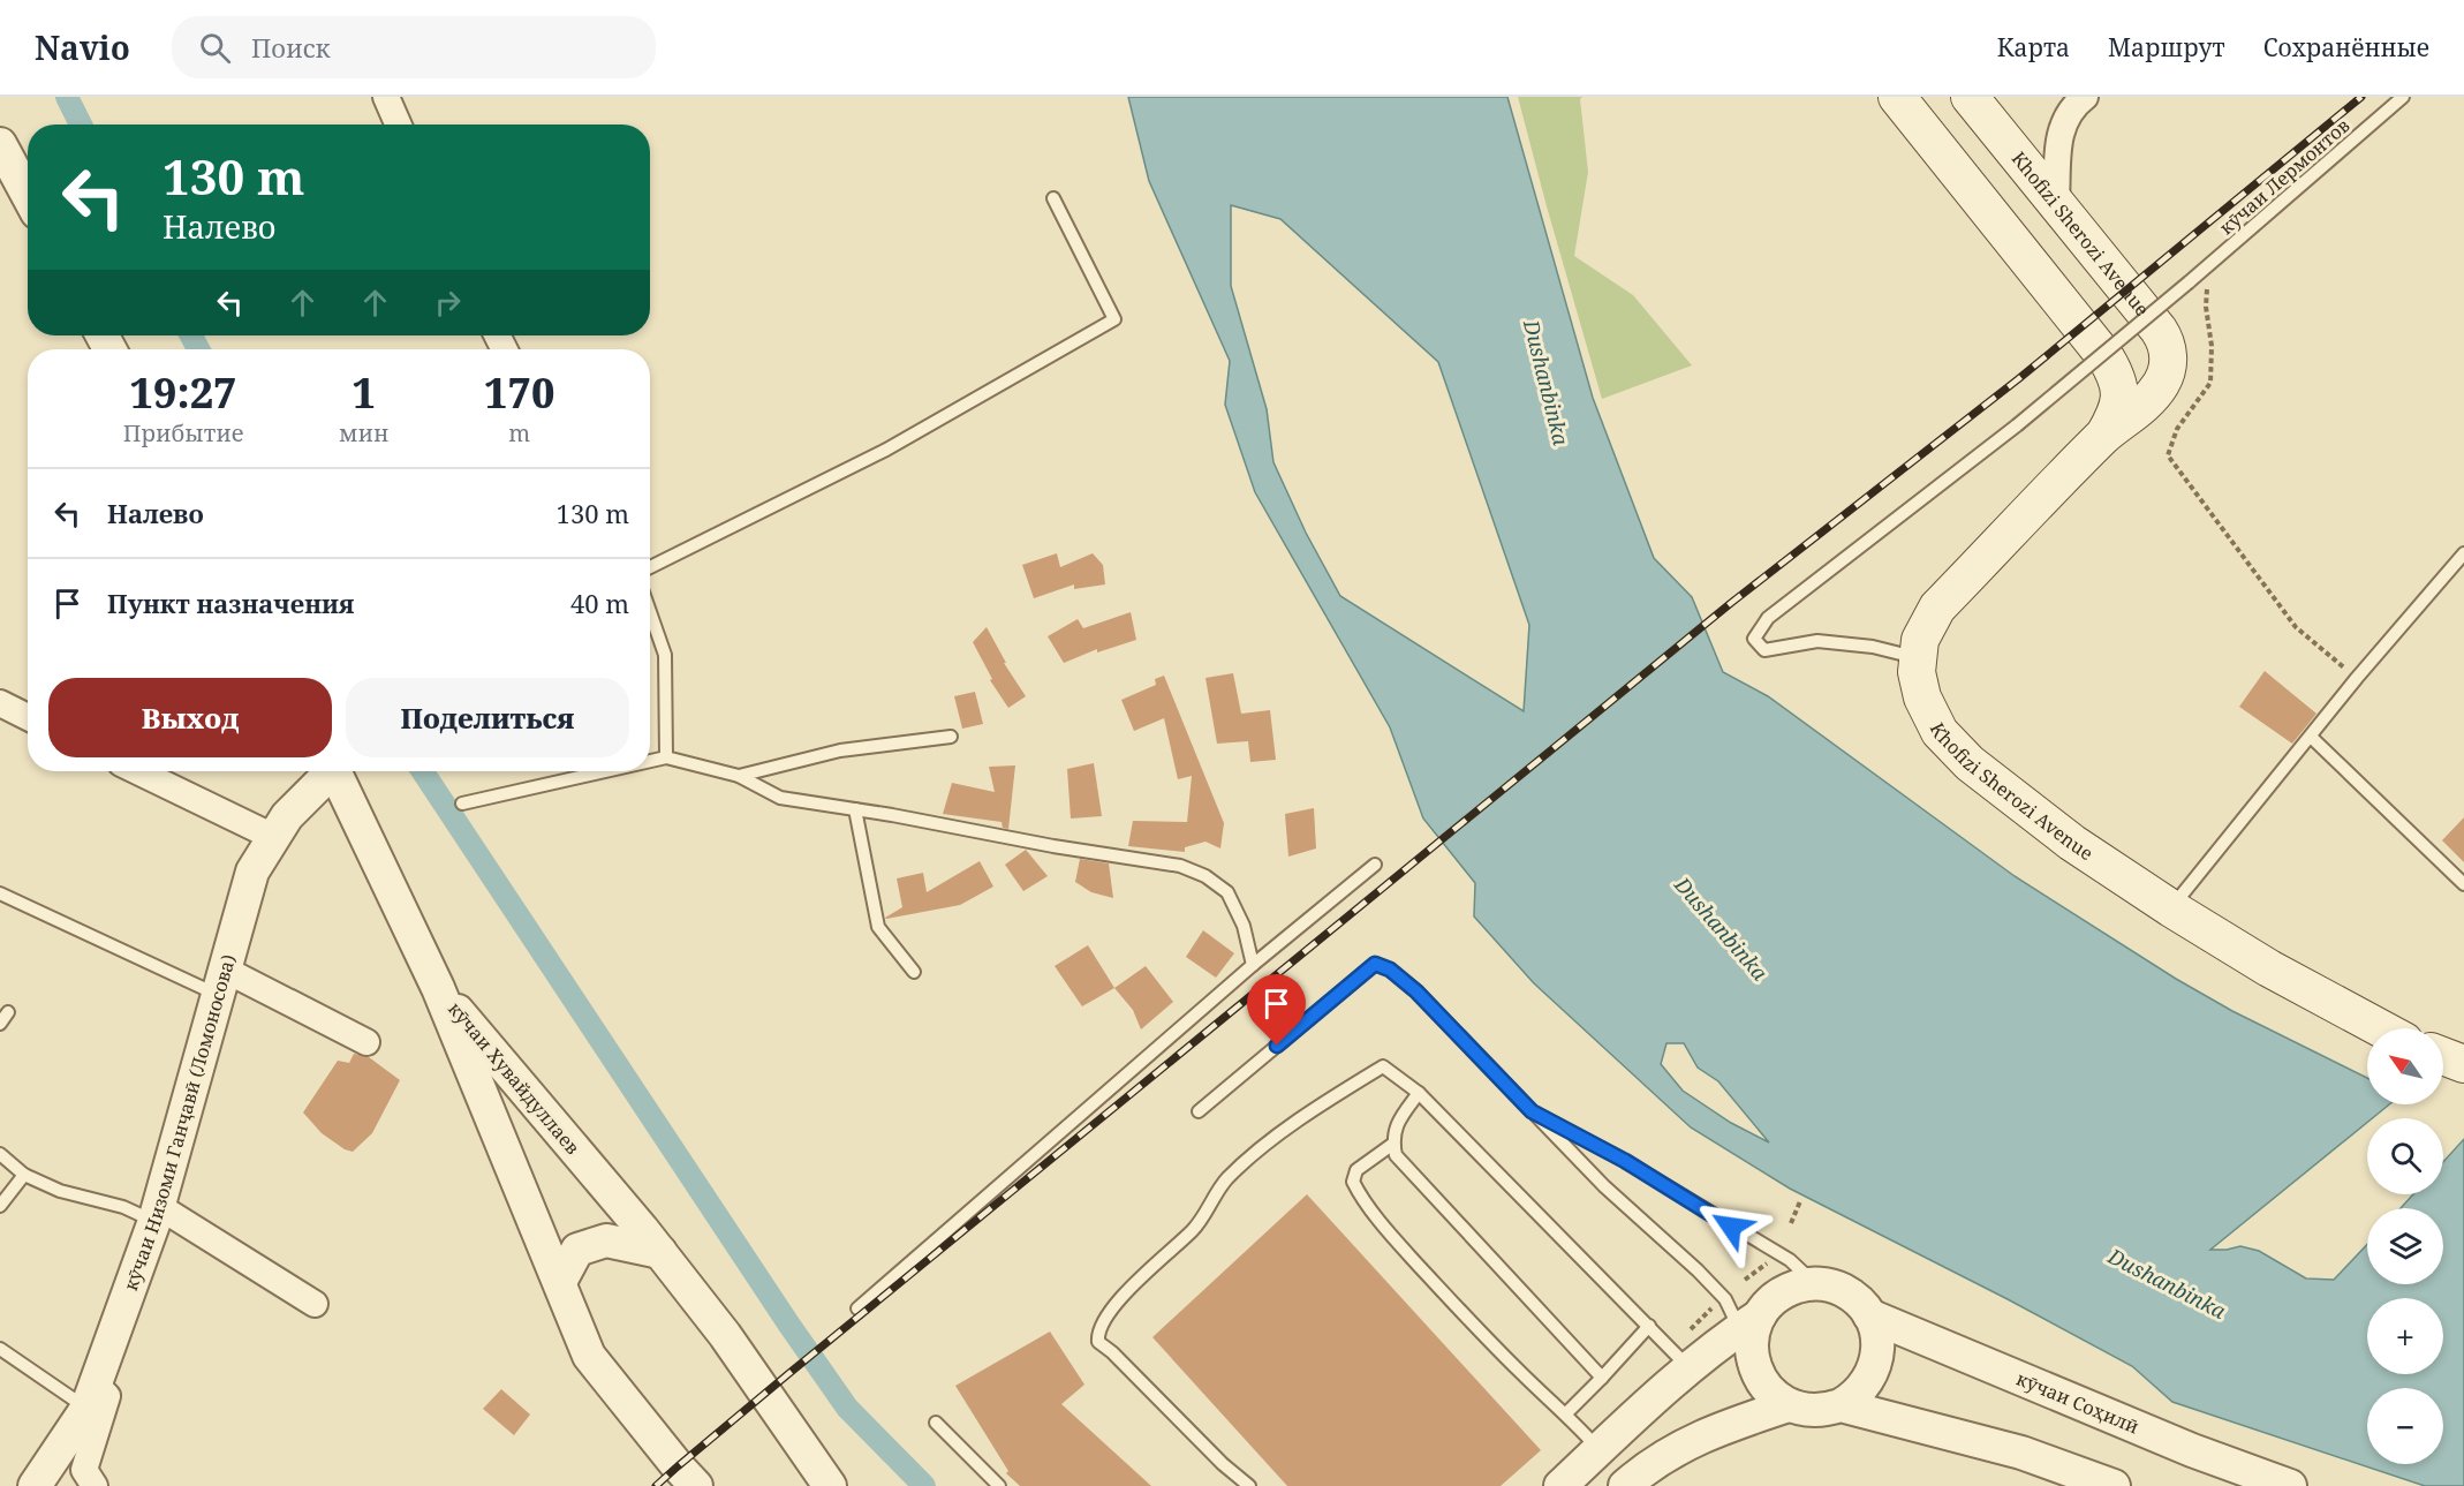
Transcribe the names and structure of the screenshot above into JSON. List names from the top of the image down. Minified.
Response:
{"streets":{"main road":["Khofizi Sherozi Avenue"],"street":["кӯчаи Хувайдуллаев","кӯчаи Низоми Ганҷавӣ (Ломоносова)","кӯчаи Соҳилӣ"],"lane":["кӯчаи Лермонтов"]},"crossings":[["кӯчаи Лермонтов","Khofizi Sherozi Avenue"]],"water":["Dushanbinka"],"north":"top left","page":{"header":"Navio","search":"Поиск","nav":["Карта","Маршрут","Сохранённые"],"turn":["130 m","Налево"],"eta":["19:27","Прибытие","1","мин","170","m"],"list":[{"name":"Налево","value":"130 m"},{"name":"Пункт назначения","value":"40 m"}],"buttons":["Выход","Поделиться"],"map_buttons":["+","−"]}}
